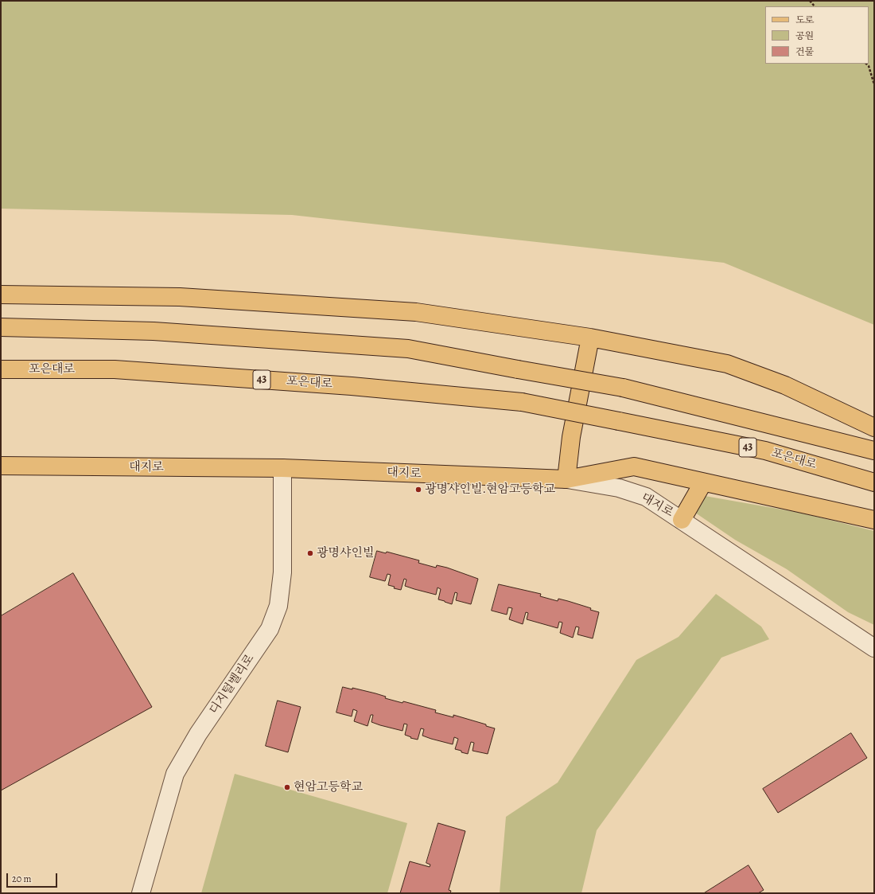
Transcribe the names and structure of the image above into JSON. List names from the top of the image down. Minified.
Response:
{"streets":{"main road":["포은대로","43","대지로"],"street":["디지털벨리로"]},"crossings":[["대지로","디지털벨리로"]],"places":["광명샤인빌.현암고등학교","광명샤인빌","현암고등학교"],"legend":["도로","공원","건물"],"scale_bar":"20 m"}
